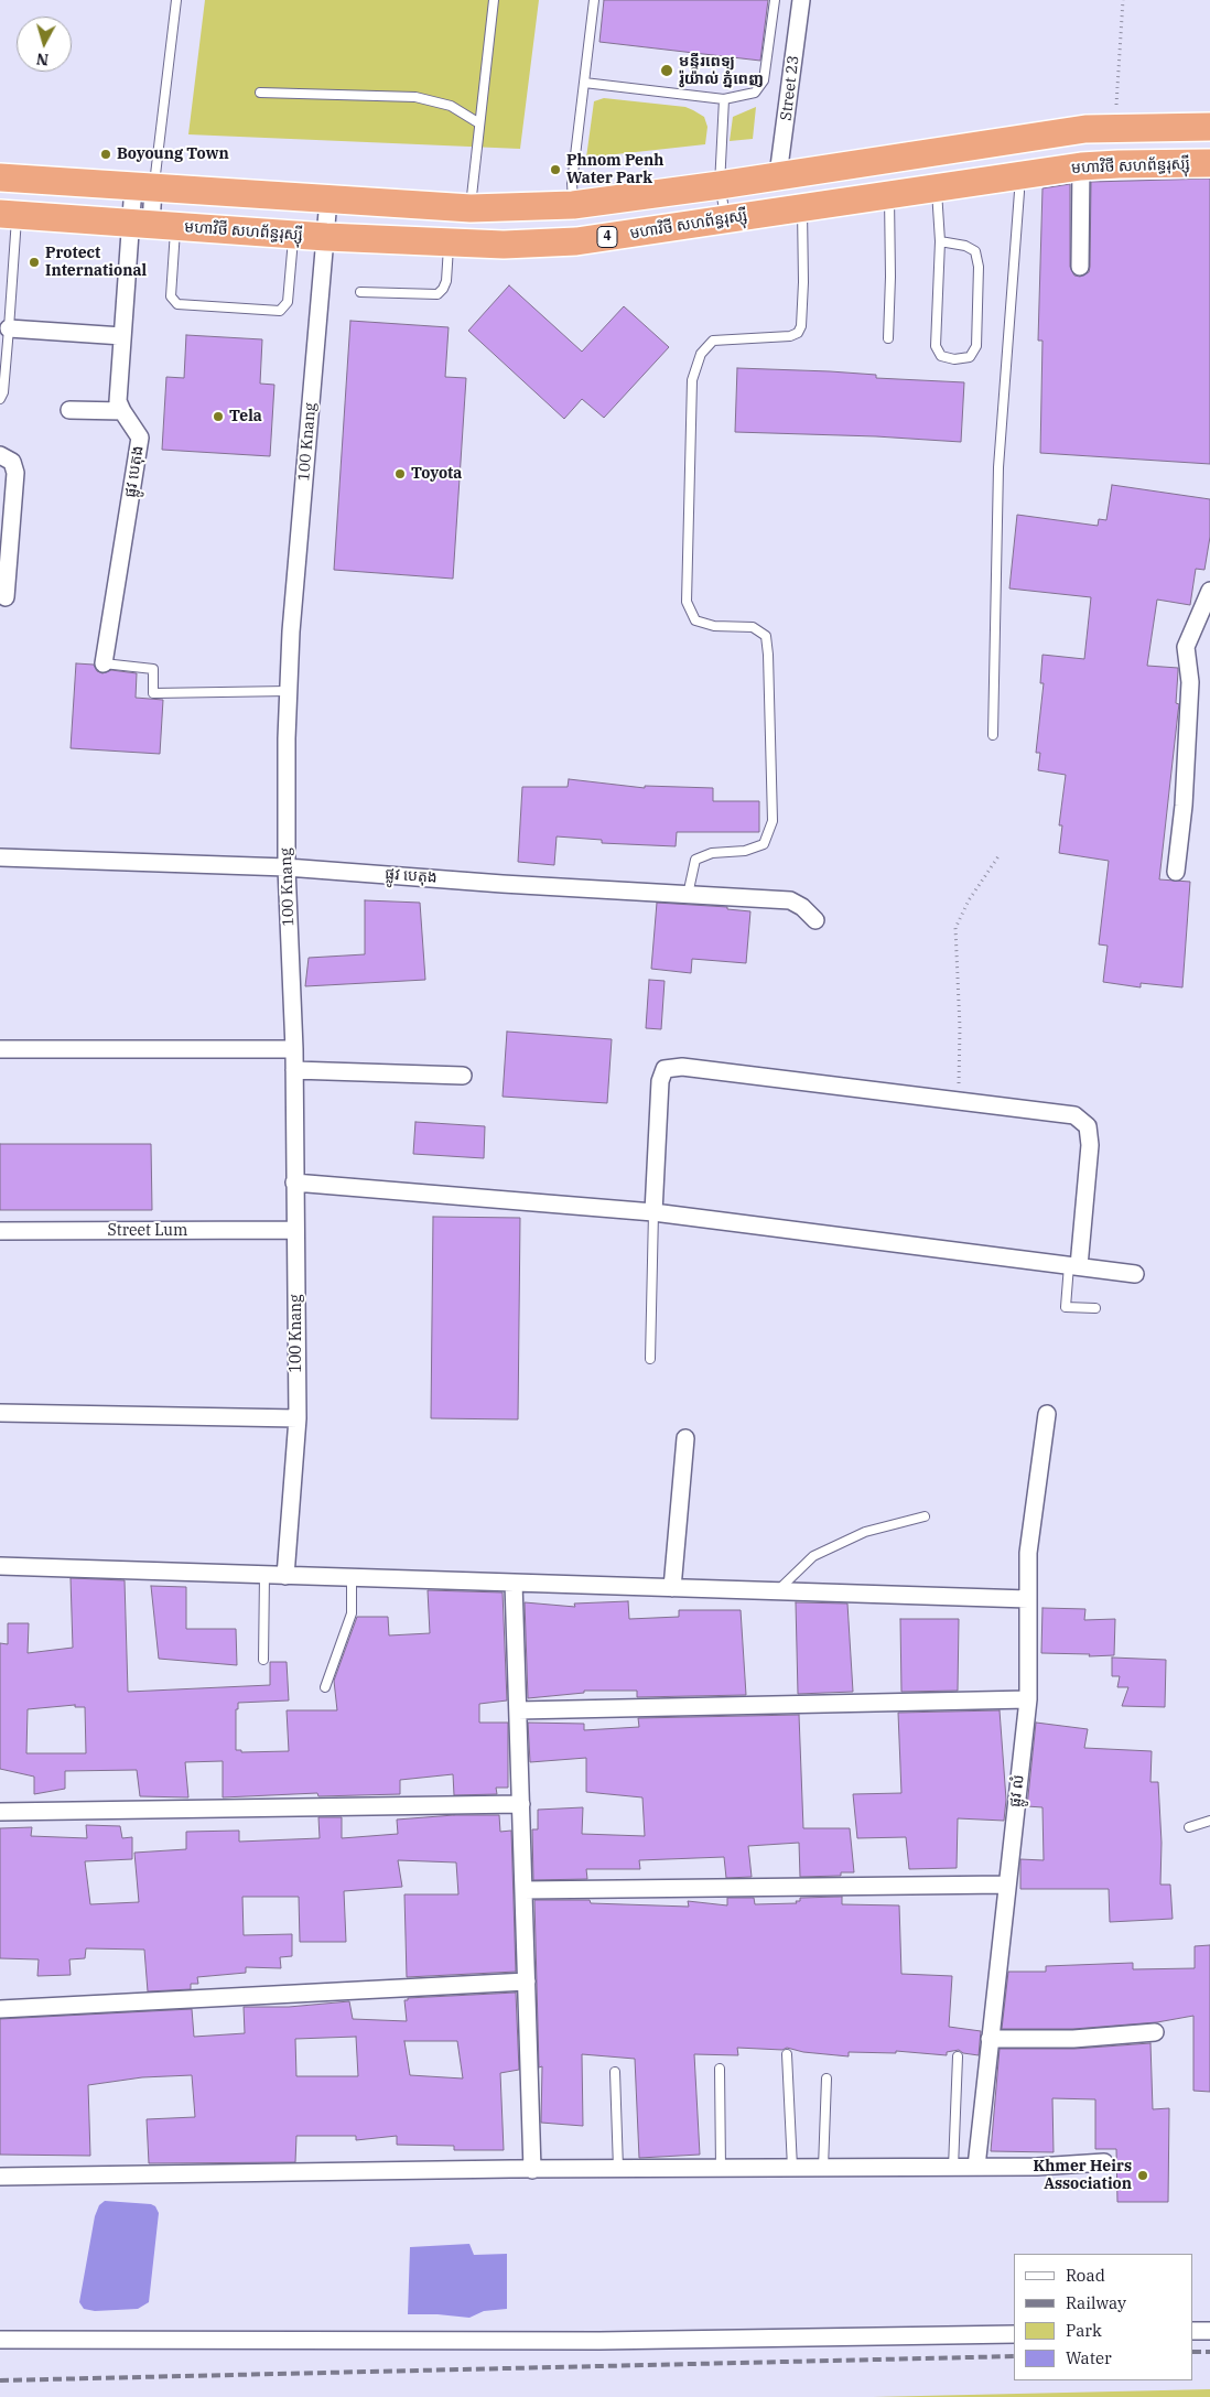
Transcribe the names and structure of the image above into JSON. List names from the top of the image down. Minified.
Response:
{"streets":{"highway":["មហាវិថី សហព័ន្ធរុស្ស៊ី","4"],"street":["Street 23","100 Knang","ផ្លូវ បេតុង","Street Lum","ផ្លូវ លំ"]},"crossings":[["មហាវិថី សហព័ន្ធរុស្ស៊ី","100 Knang"],["មហាវិថី សហព័ន្ធរុស្ស៊ី","ផ្លូវ បេតុង"],["100 Knang","ផ្លូវ បេតុង"],["100 Knang","Street Lum"]],"places":["មន្ទីរពេទ្យ រ៉ូយ៉ាល់ ភ្នំពេញ","Boyoung Town","Phnom Penh Water Park","Protect International","Tela","Toyota","Khmer Heirs Association"],"legend":["Road","Railway","Park","Water"],"north":"bottom"}
